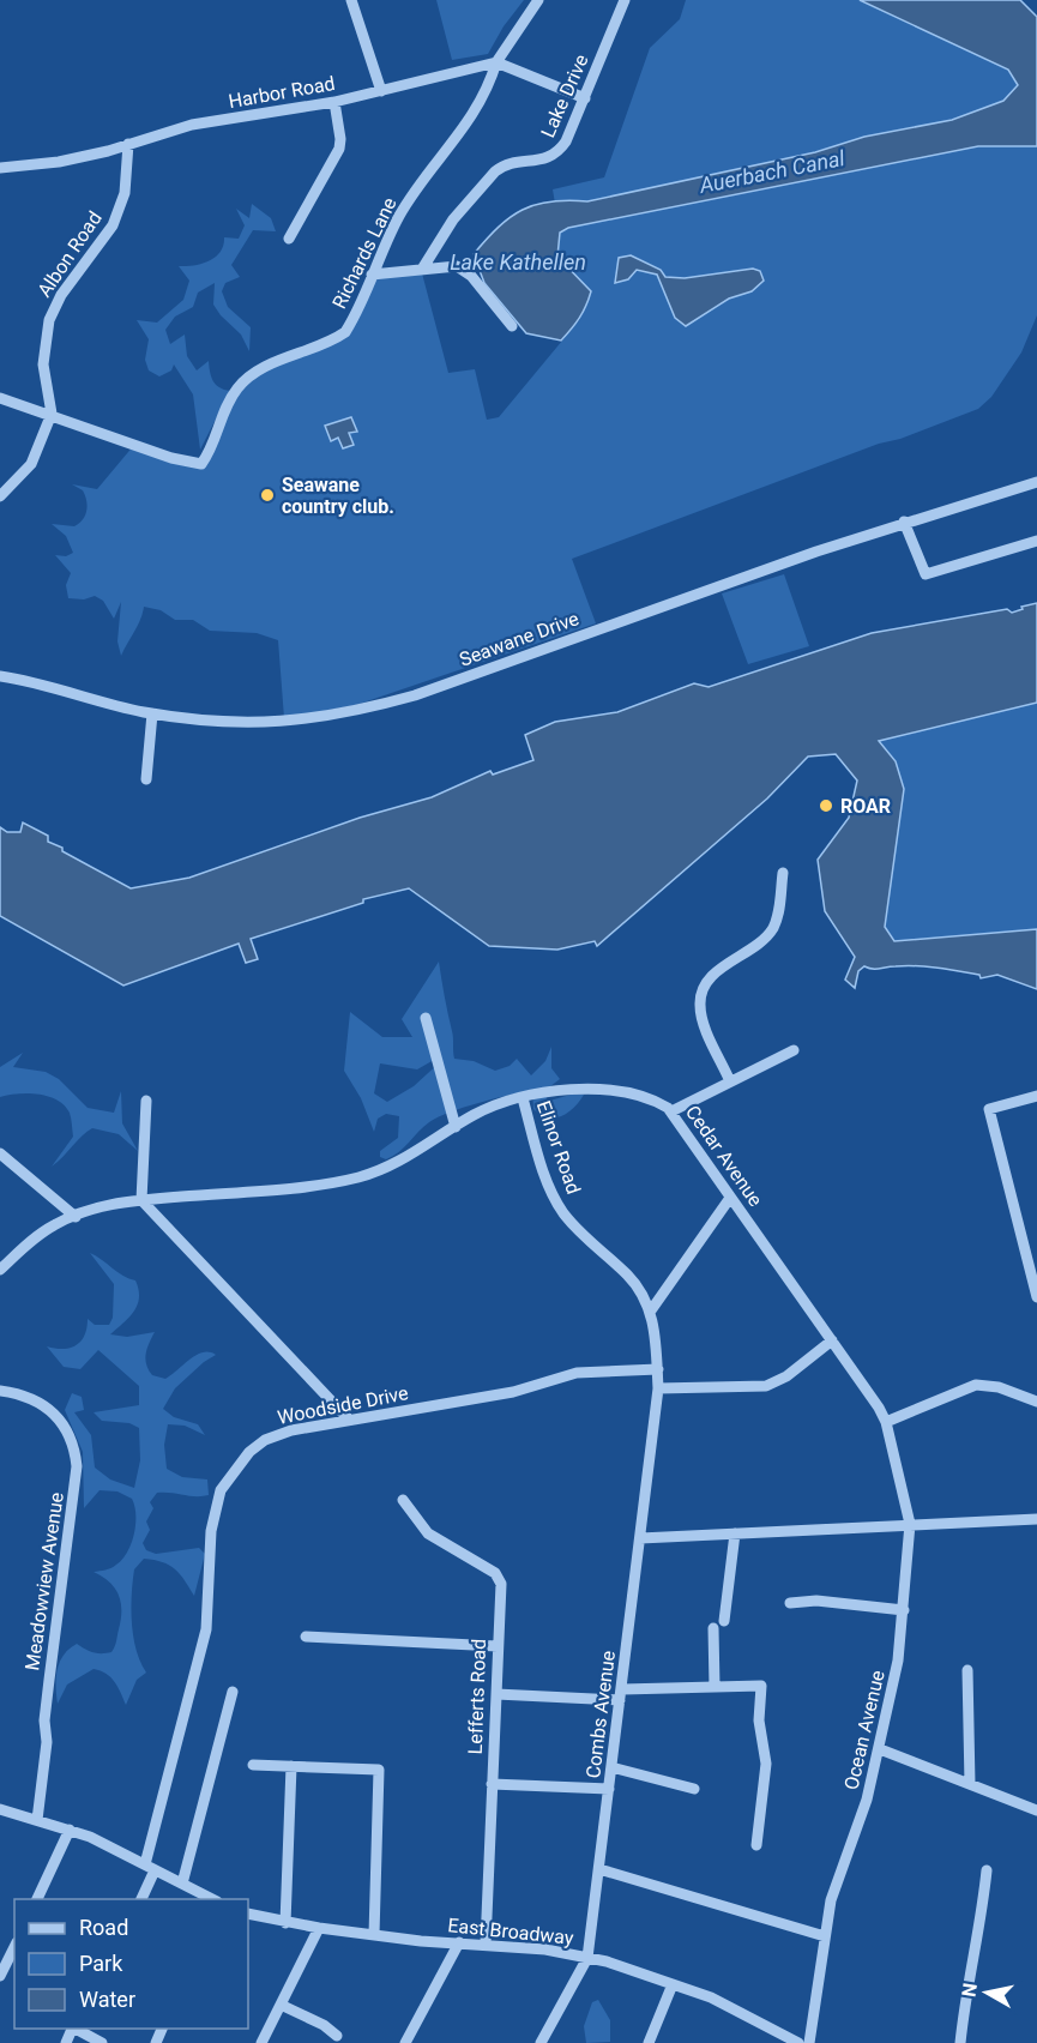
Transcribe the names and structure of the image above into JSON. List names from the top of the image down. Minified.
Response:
{"streets":{"street":["Harbor Road","Lake Drive","Richards Lane","Albon Road","Seawane Drive","Elinor Road","Cedar Avenue","Woodside Drive","Meadowview Avenue","Lefferts Road","Combs Avenue","Ocean Avenue","East Broadway"]},"crossings":[["Harbor Road","Richards Lane"],["Harbor Road","Albon Road"],["Richards Lane","Albon Road"],["Elinor Road","Cedar Avenue"],["Elinor Road","Woodside Drive"],["Elinor Road","Combs Avenue"],["Cedar Avenue","Ocean Avenue"],["Lefferts Road","East Broadway"],["Combs Avenue","East Broadway"]],"water":["Auerbach Canal","Lake Kathellen"],"places":["Seawane country club.","ROAR"],"legend":["Road","Park","Water"],"north":"left"}
